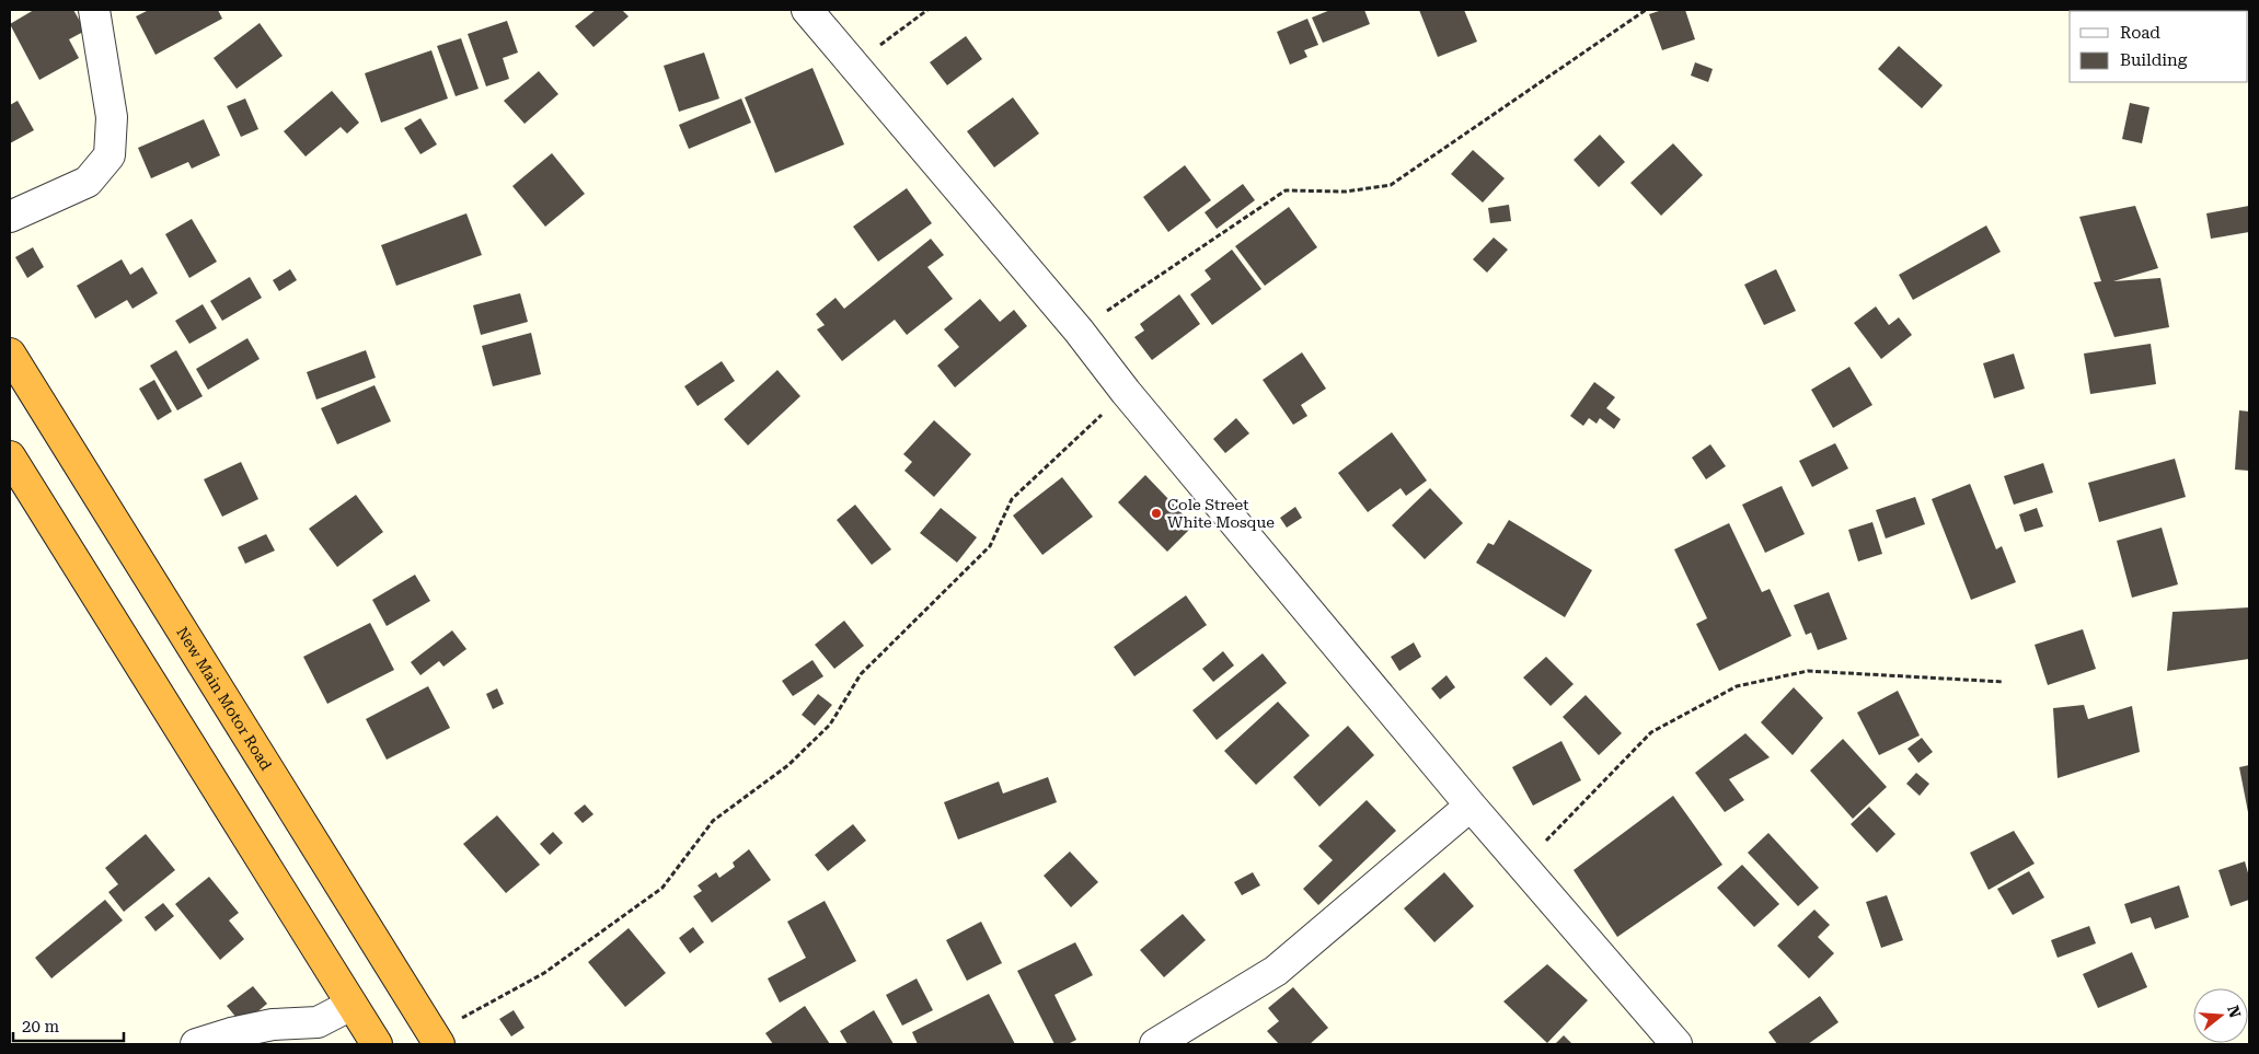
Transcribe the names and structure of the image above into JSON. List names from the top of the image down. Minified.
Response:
{"streets":{"highway":["New Main Motor Road"]},"places":["Cole Street White Mosque"],"legend":["Road","Building"],"scale_bar":"20 m","north":"right"}
